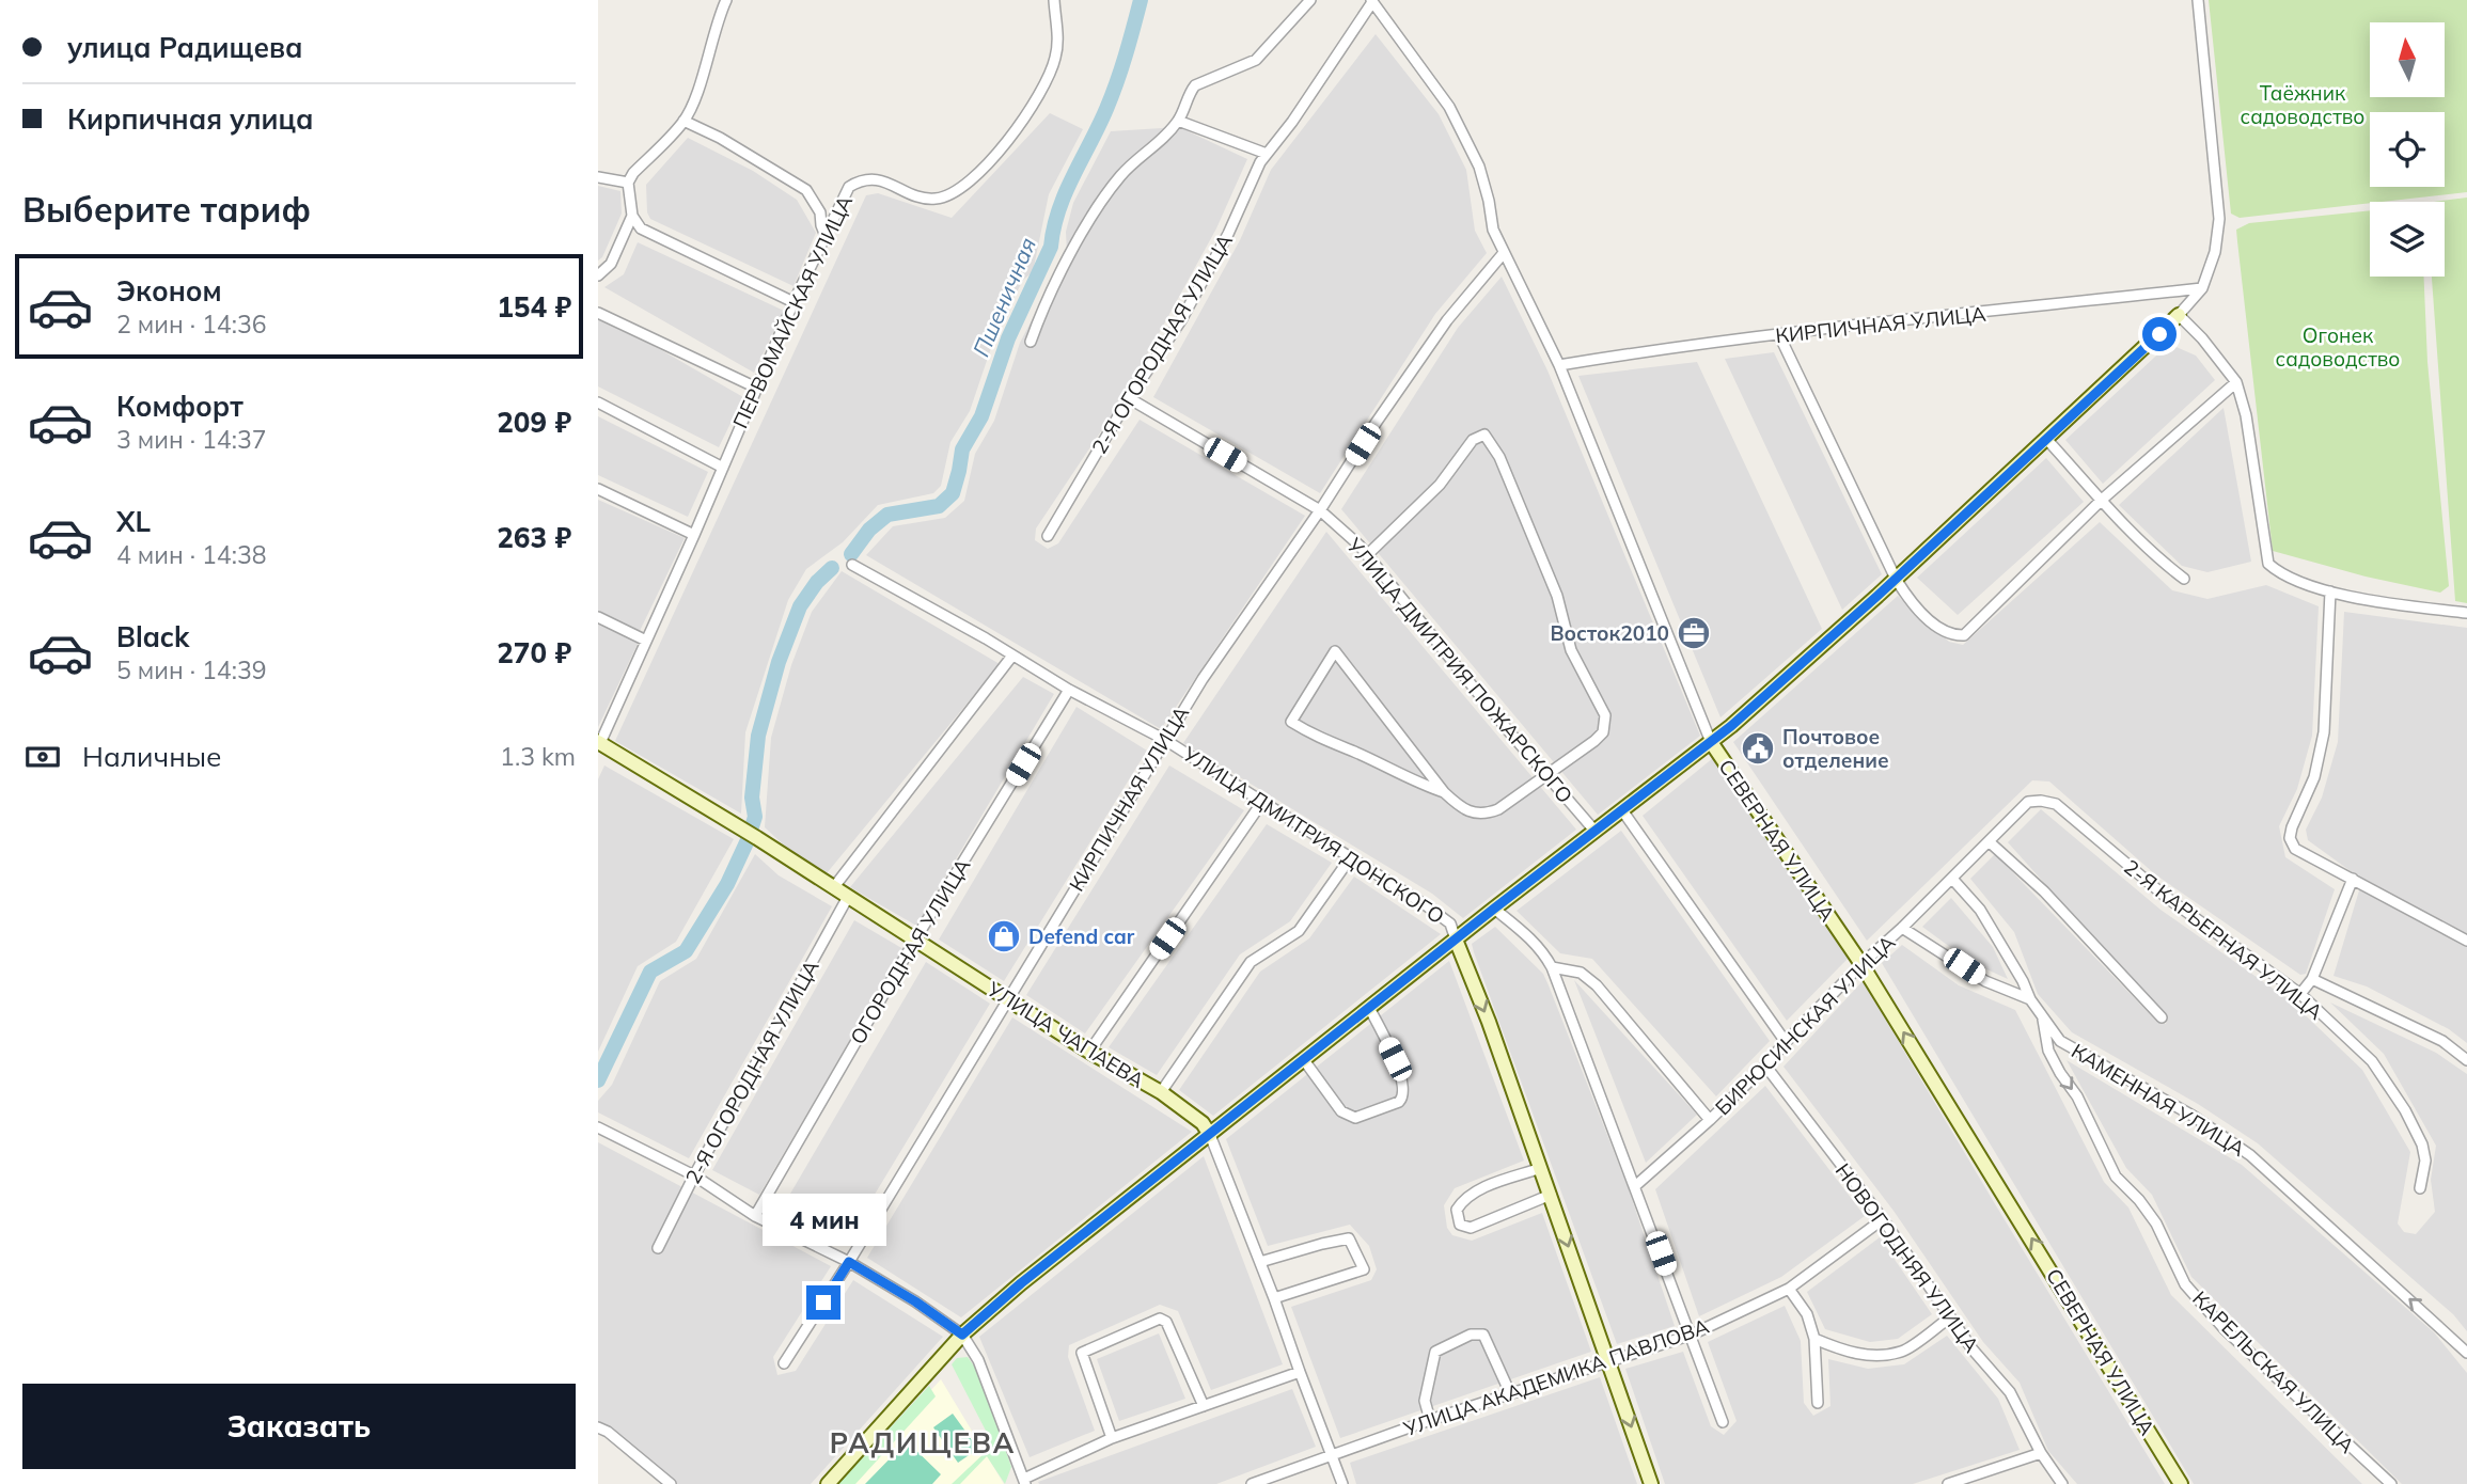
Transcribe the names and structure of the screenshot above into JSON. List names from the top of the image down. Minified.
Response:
{"streets":{"main road":["УЛИЦА ДМИТРИЯ ДОНСКОГО","СЕВЕРНАЯ УЛИЦА","УЛИЦА ЧАПАЕВА"],"street":["ПЕРВОМАЙСКАЯ УЛИЦА","КИРПИЧНАЯ УЛИЦА","2-Я ОГОРОДНАЯ УЛИЦА","УЛИЦА ДМИТРИЯ ПОЖАРСКОГО","2-Я КАРЬЕРНАЯ УЛИЦА","ОГОРОДНАЯ УЛИЦА","БИРЮСИНСКАЯ УЛИЦА","КАМЕННАЯ УЛИЦА","НОВОГОДНЯЯ УЛИЦА","КАРЕЛЬСКАЯ УЛИЦА","УЛИЦА АКАДЕМИКА ПАВЛОВА"]},"crossings":[["ПЕРВОМАЙСКАЯ УЛИЦА","УЛИЦА ЧАПАЕВА"],["КИРПИЧНАЯ УЛИЦА","УЛИЦА ДМИТРИЯ ПОЖАРСКОГО"],["КИРПИЧНАЯ УЛИЦА","УЛИЦА ДМИТРИЯ ДОНСКОГО"],["КИРПИЧНАЯ УЛИЦА","СЕВЕРНАЯ УЛИЦА"],["КИРПИЧНАЯ УЛИЦА","УЛИЦА ЧАПАЕВА"],["2-Я ОГОРОДНАЯ УЛИЦА","УЛИЦА ДМИТРИЯ ПОЖАРСКОГО"],["2-Я ОГОРОДНАЯ УЛИЦА","СЕВЕРНАЯ УЛИЦА"],["2-Я ОГОРОДНАЯ УЛИЦА","УЛИЦА ЧАПАЕВА"],["УЛИЦА ДМИТРИЯ ДОНСКОГО","ОГОРОДНАЯ УЛИЦА"],["УЛИЦА ДМИТРИЯ ДОНСКОГО","УЛИЦА АКАДЕМИКА ПАВЛОВА"],["СЕВЕРНАЯ УЛИЦА","БИРЮСИНСКАЯ УЛИЦА"],["2-Я КАРЬЕРНАЯ УЛИЦА","БИРЮСИНСКАЯ УЛИЦА"],["ОГОРОДНАЯ УЛИЦА","УЛИЦА ЧАПАЕВА"],["БИРЮСИНСКАЯ УЛИЦА","КАМЕННАЯ УЛИЦА"],["БИРЮСИНСКАЯ УЛИЦА","НОВОГОДНЯЯ УЛИЦА"],["УЛИЦА ЧАПАЕВА","УЛИЦА АКАДЕМИКА ПАВЛОВА"],["КАМЕННАЯ УЛИЦА","КАРЕЛЬСКАЯ УЛИЦА"],["НОВОГОДНЯЯ УЛИЦА","УЛИЦА АКАДЕМИКА ПАВЛОВА"]],"one_way":["СЕВЕРНАЯ УЛИЦА","КАМЕННАЯ УЛИЦА","КАРЕЛЬСКАЯ УЛИЦА"],"districts":["РАДИЩЕВА"],"water":["Пшеничная"],"parks":["Таёжник садоводство","Огонек садоводство"],"places":{"office":["Восток2010"],"public building":["Почтовое отделение"],"shop":["Defend car"]},"north":"top","page":{"banner":["улица Радищева","Кирпичная улица"],"heading":"Выберите тариф","list":[{"name":"Эконом","note":"2 мин · 14:36","value":"154 ₽"},{"name":"Комфорт","note":"3 мин · 14:37","value":"209 ₽"},{"name":"XL","note":"4 мин · 14:38","value":"263 ₽"},{"name":"Black","note":"5 мин · 14:39","value":"270 ₽"}],"pay":["Наличные","1.3 km"],"bubble":"4 мин","buttons":"Заказать"}}
